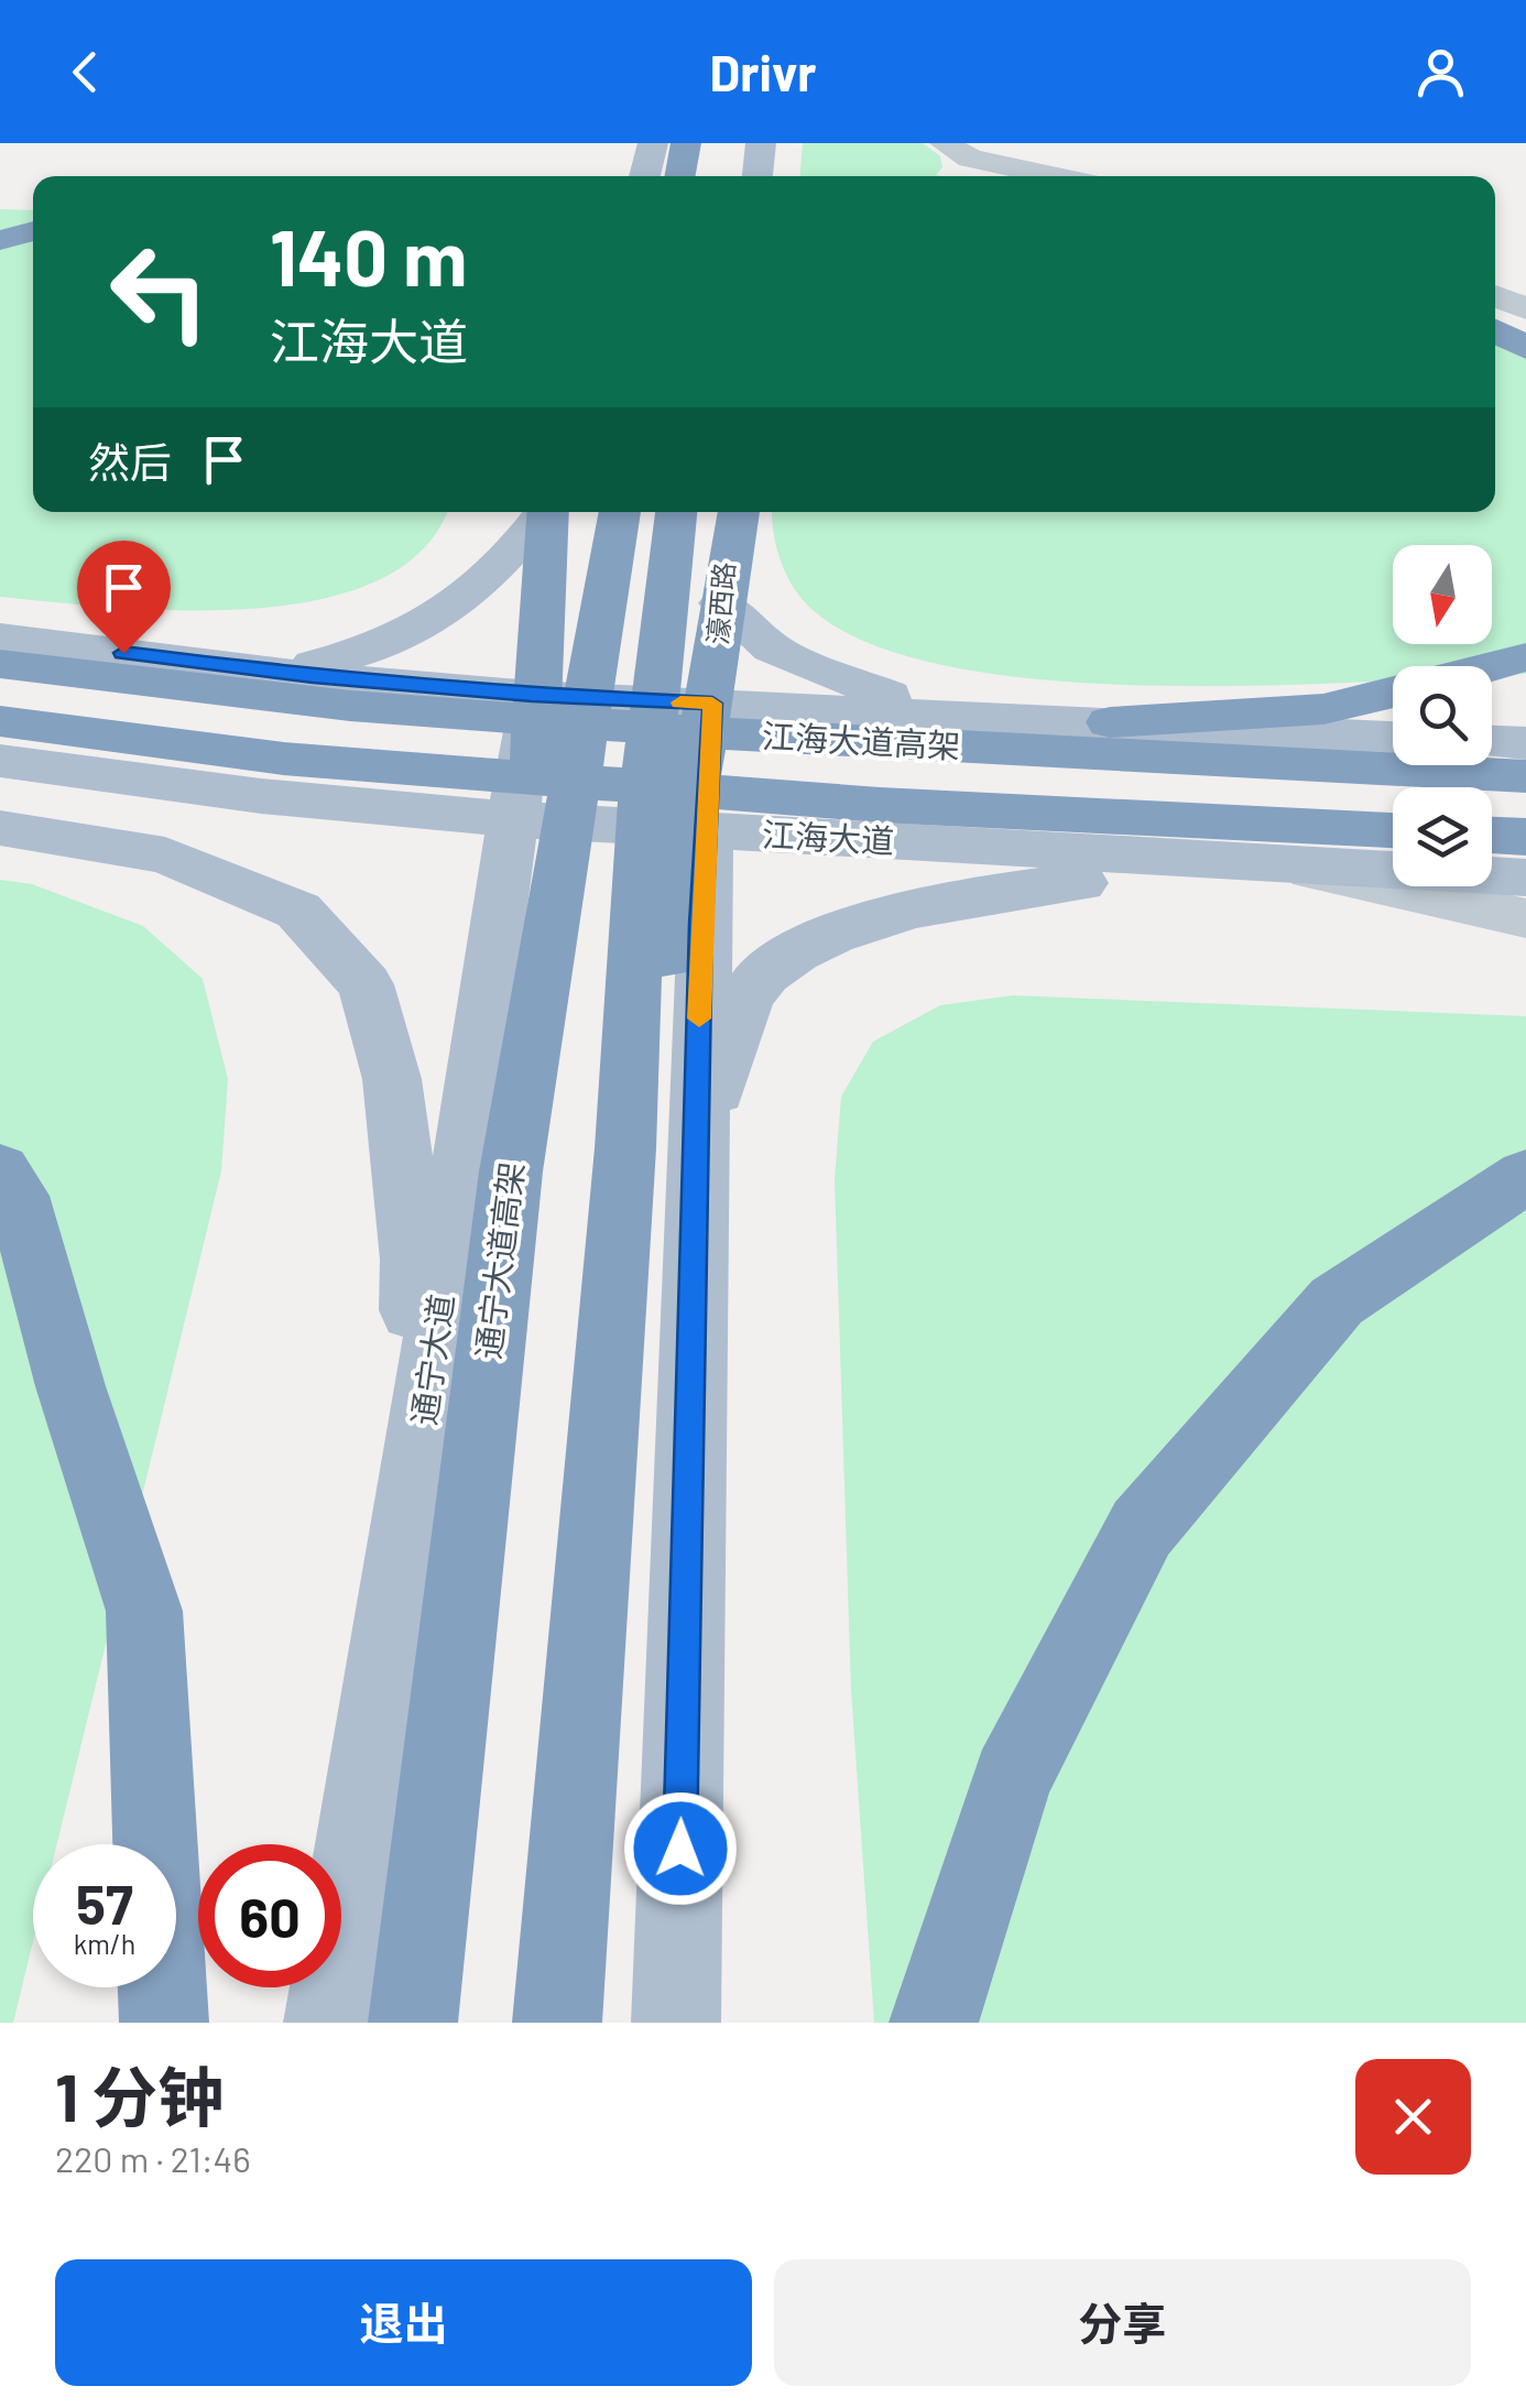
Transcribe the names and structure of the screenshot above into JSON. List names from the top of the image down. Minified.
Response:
{"streets":{"highway":["江海大道高架","通宁大道高架"],"main road":["濠西路","江海大道","通宁大道"]},"crossings":[["江海大道","通宁大道"]],"north":"bottom","page":{"header":"Drivr","turn":["140 m","江海大道"],"then":"然后","speed":"57 km/h","limit":"60","heading":["1 分钟","220 m · 21:46"],"buttons":["退出","分享"]}}
